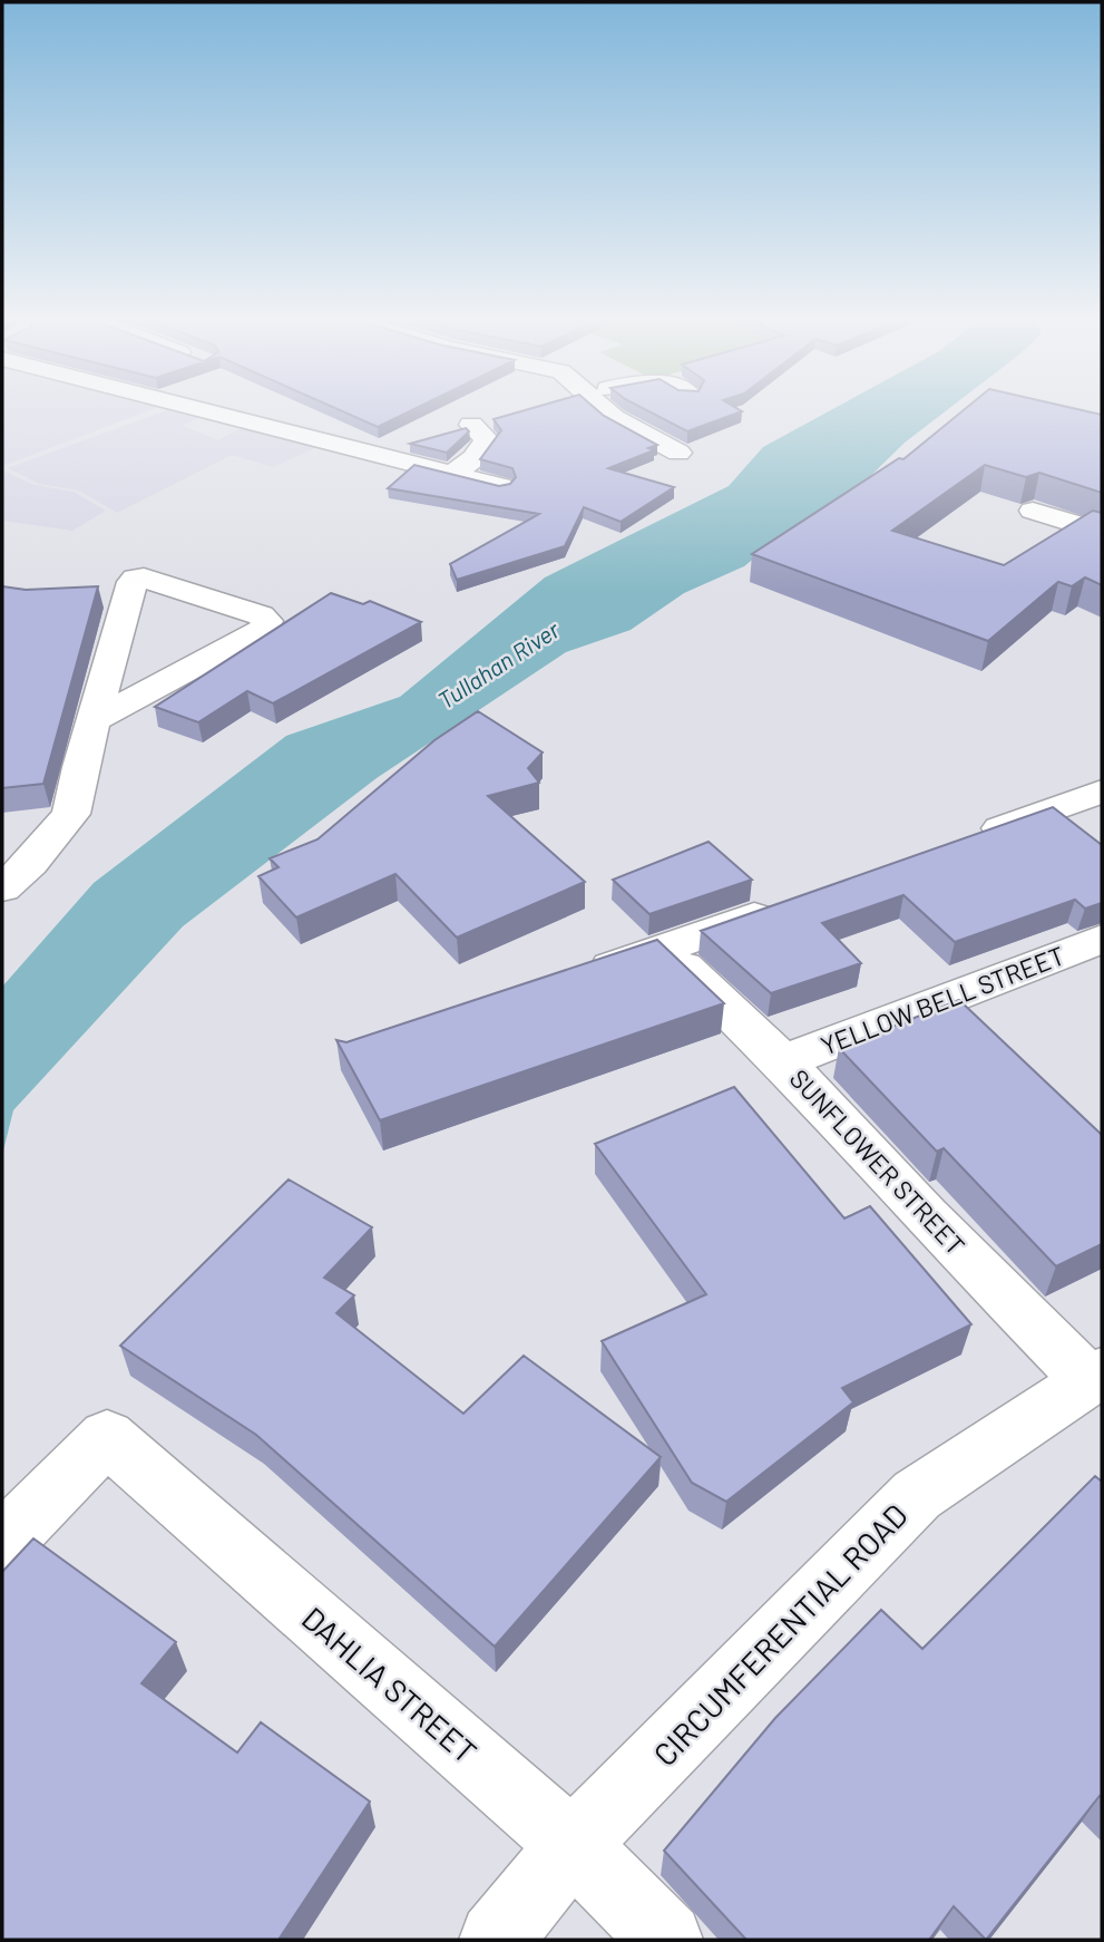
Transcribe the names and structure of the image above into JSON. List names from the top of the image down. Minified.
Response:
{"streets":{"street":["YELLOW BELL STREET","SUNFLOWER STREET","CIRCUMFERENTIAL ROAD","DAHLIA STREET"]},"crossings":[["YELLOW BELL STREET","SUNFLOWER STREET"],["SUNFLOWER STREET","CIRCUMFERENTIAL ROAD"],["CIRCUMFERENTIAL ROAD","DAHLIA STREET"]],"water":["Tullahan River"]}
